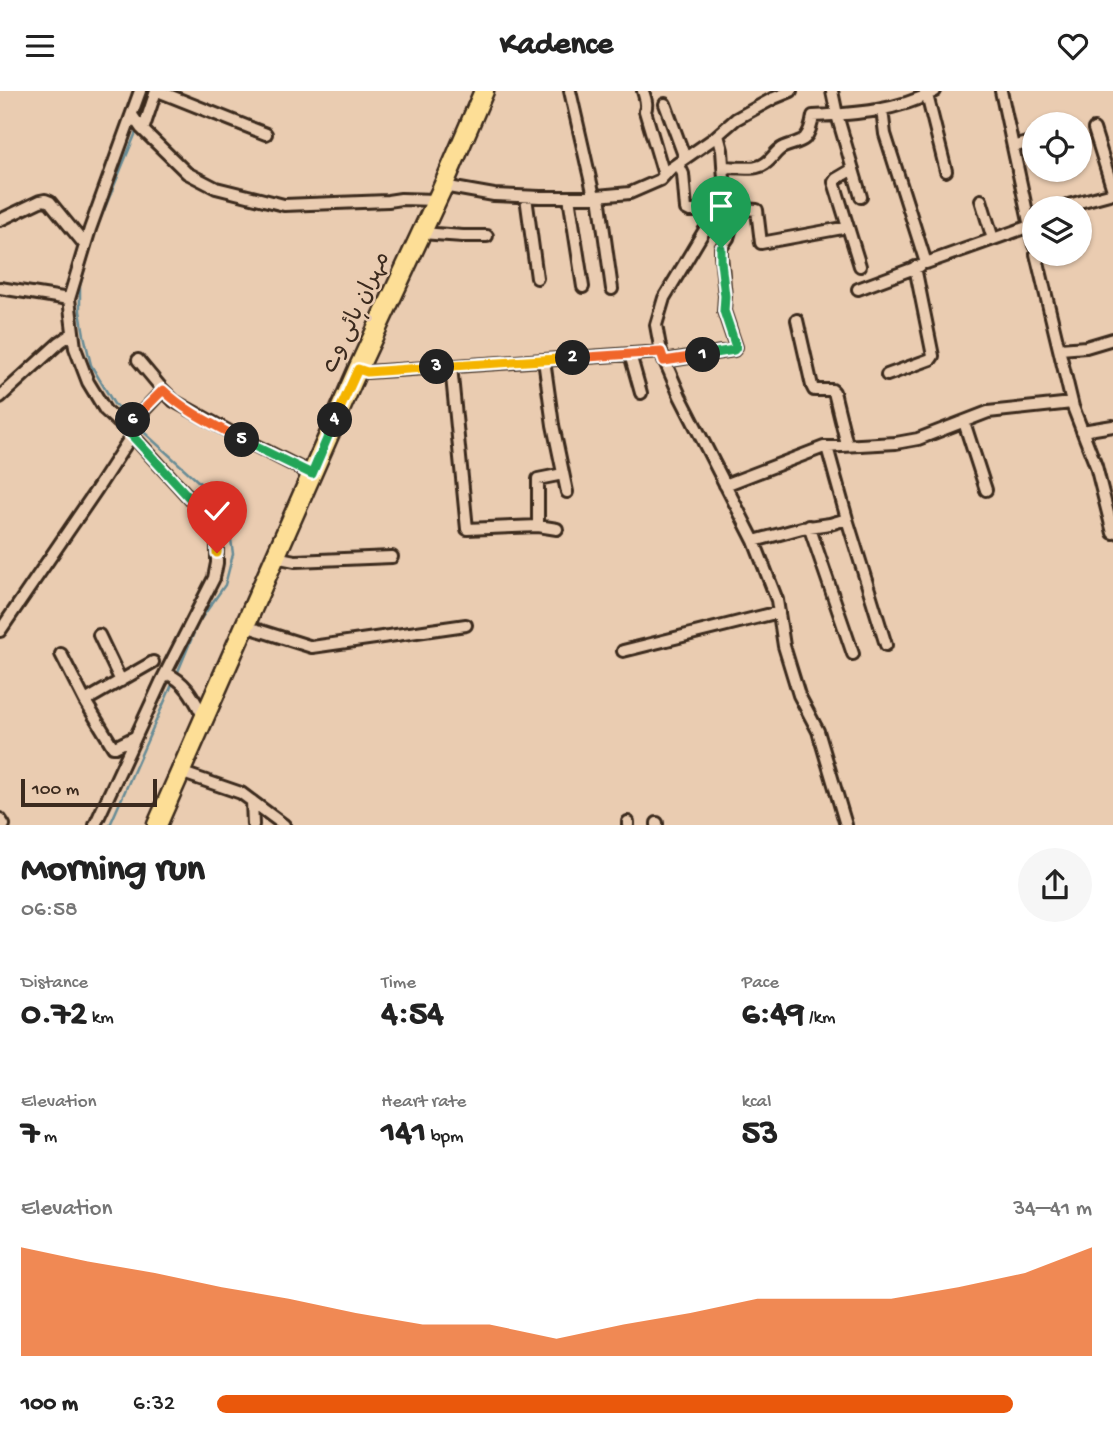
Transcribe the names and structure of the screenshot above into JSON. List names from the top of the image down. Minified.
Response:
{"streets":{"main road":["مہران ہائی وے"]},"scale_bar":"100 m","page":{"header":"Kadence","pins":["1","2","3","4","6","5"],"scale":"100 m","heading":["Morning run","06:58"],"stats":[["Distance","0.72 km"],["Time","4:54"],["Pace","6:49 /km"],["Elevation","7 m"],["Heart rate","141 bpm"],["kcal","53"]],"chart":["Elevation","34–41 m"],"list":[{"name":"100 m","note":"6:32"}]}}
